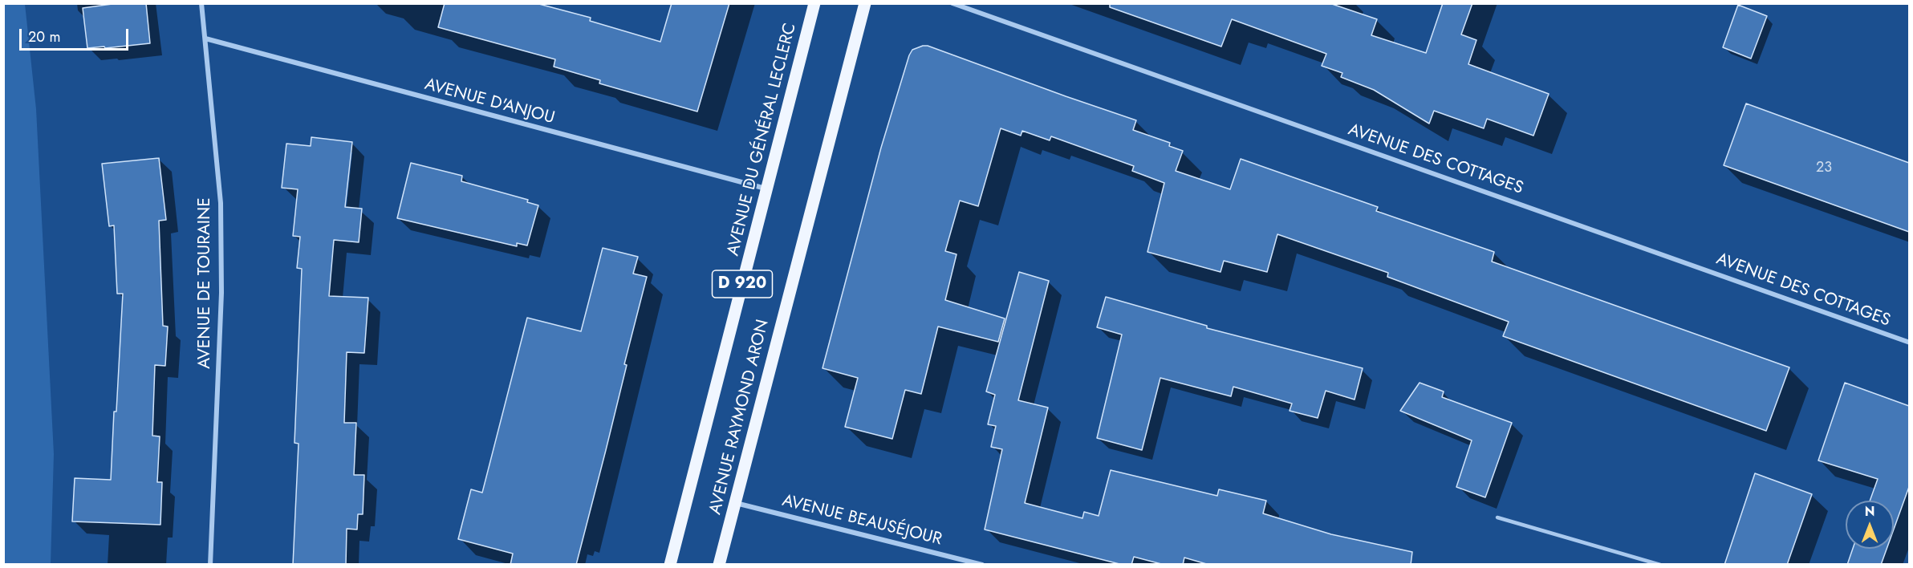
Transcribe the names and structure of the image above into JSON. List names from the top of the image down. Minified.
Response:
{"streets":{"main road":["AVENUE DU GÉNÉRAL LECLERC","D 920","AVENUE RAYMOND ARON"],"street":["AVENUE D'ANJOU","AVENUE DES COTTAGES","AVENUE DE TOURAINE","AVENUE BEAUSÉJOUR"]},"crossings":[["AVENUE D'ANJOU","AVENUE DU GÉNÉRAL LECLERC"],["AVENUE D'ANJOU","AVENUE DE TOURAINE"],["AVENUE RAYMOND ARON","AVENUE BEAUSÉJOUR"]],"house_numbers":["23"],"scale_bar":"20 m","north":"top"}
